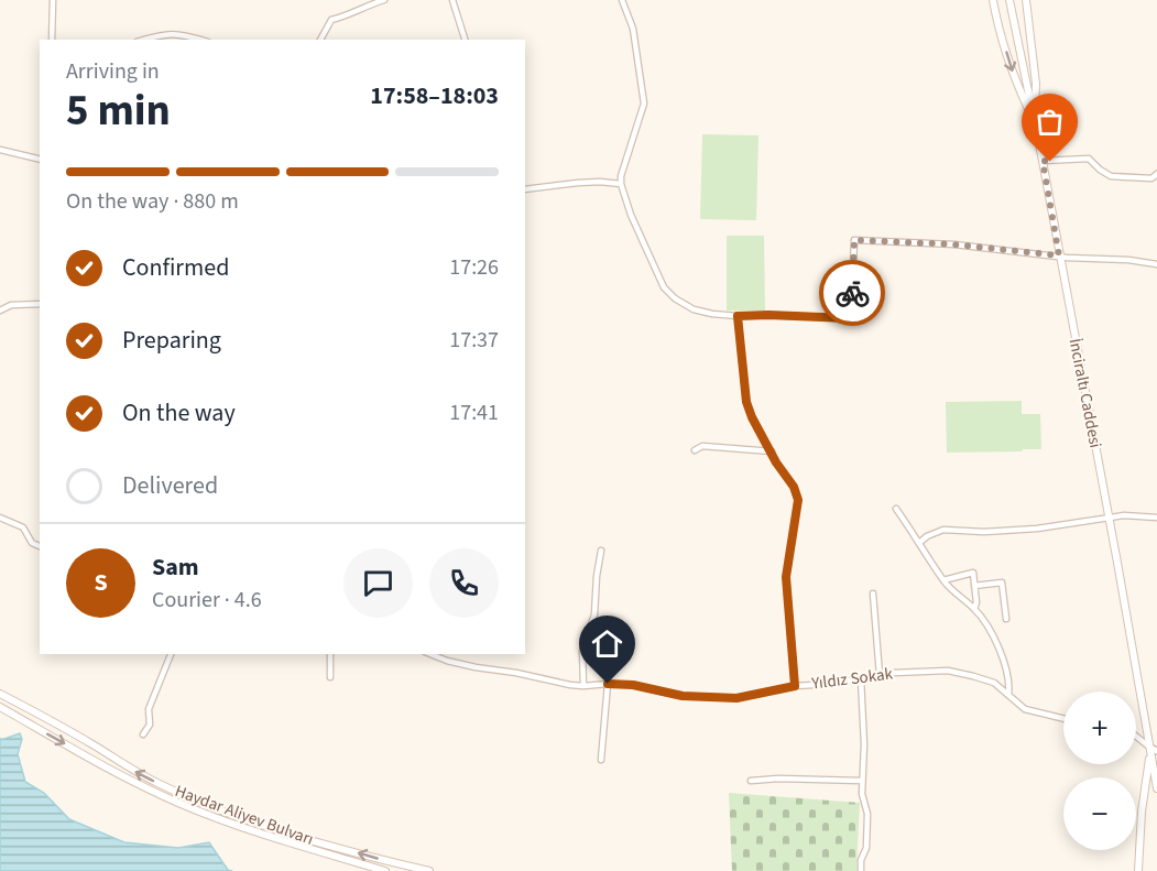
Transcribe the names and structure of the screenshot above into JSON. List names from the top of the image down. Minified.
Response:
{"streets":{"main road":["İnciraltı Caddesi","Haydar Aliyev Bulvarı"],"street":["Yıldız Sokak"]},"page":{"heading":["5 min","Arriving in","17:58–18:03"],"panel":["Sam","Courier · 4.6"],"bar":"On the way · 880 m","list":[["Confirmed","17:26"],["Preparing","17:37"],["On the way","17:41"],"Delivered"],"round":"S","map_buttons":["+","−"]}}
